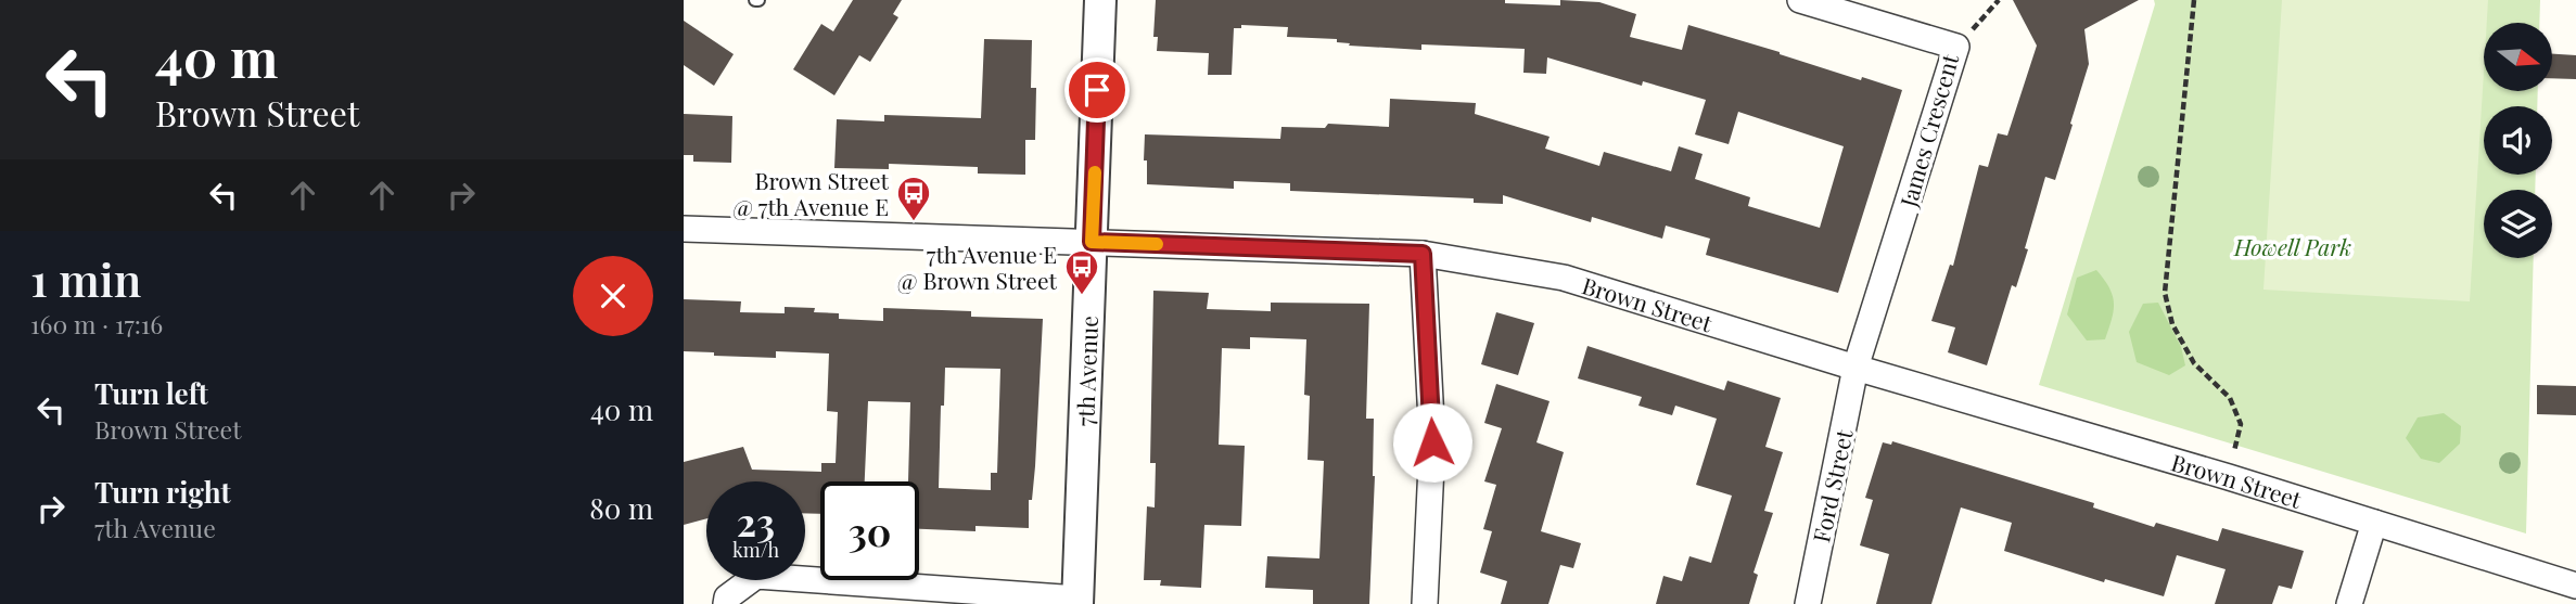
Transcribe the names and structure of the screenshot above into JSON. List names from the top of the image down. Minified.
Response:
{"streets":{"street":["James Crescent","Brown Street","7th Avenue","Ford Street"]},"crossings":[["James Crescent","Brown Street"],["James Crescent","Ford Street"],["Brown Street","7th Avenue"],["Brown Street","Ford Street"]],"parks":["Howell Park"],"places":{"bus stop":["Brown Street @ 7th Avenue E","7th Avenue E @ Brown Street"]},"north":"right","page":{"turn":["40 m","Brown Street"],"heading":["1 min","160 m · 17:16"],"list":[{"name":"Turn left","note":"Brown Street","value":"40 m"},{"name":"Turn right","note":"7th Avenue","value":"80 m"}],"speed":"23 km/h","limit":"30"}}
